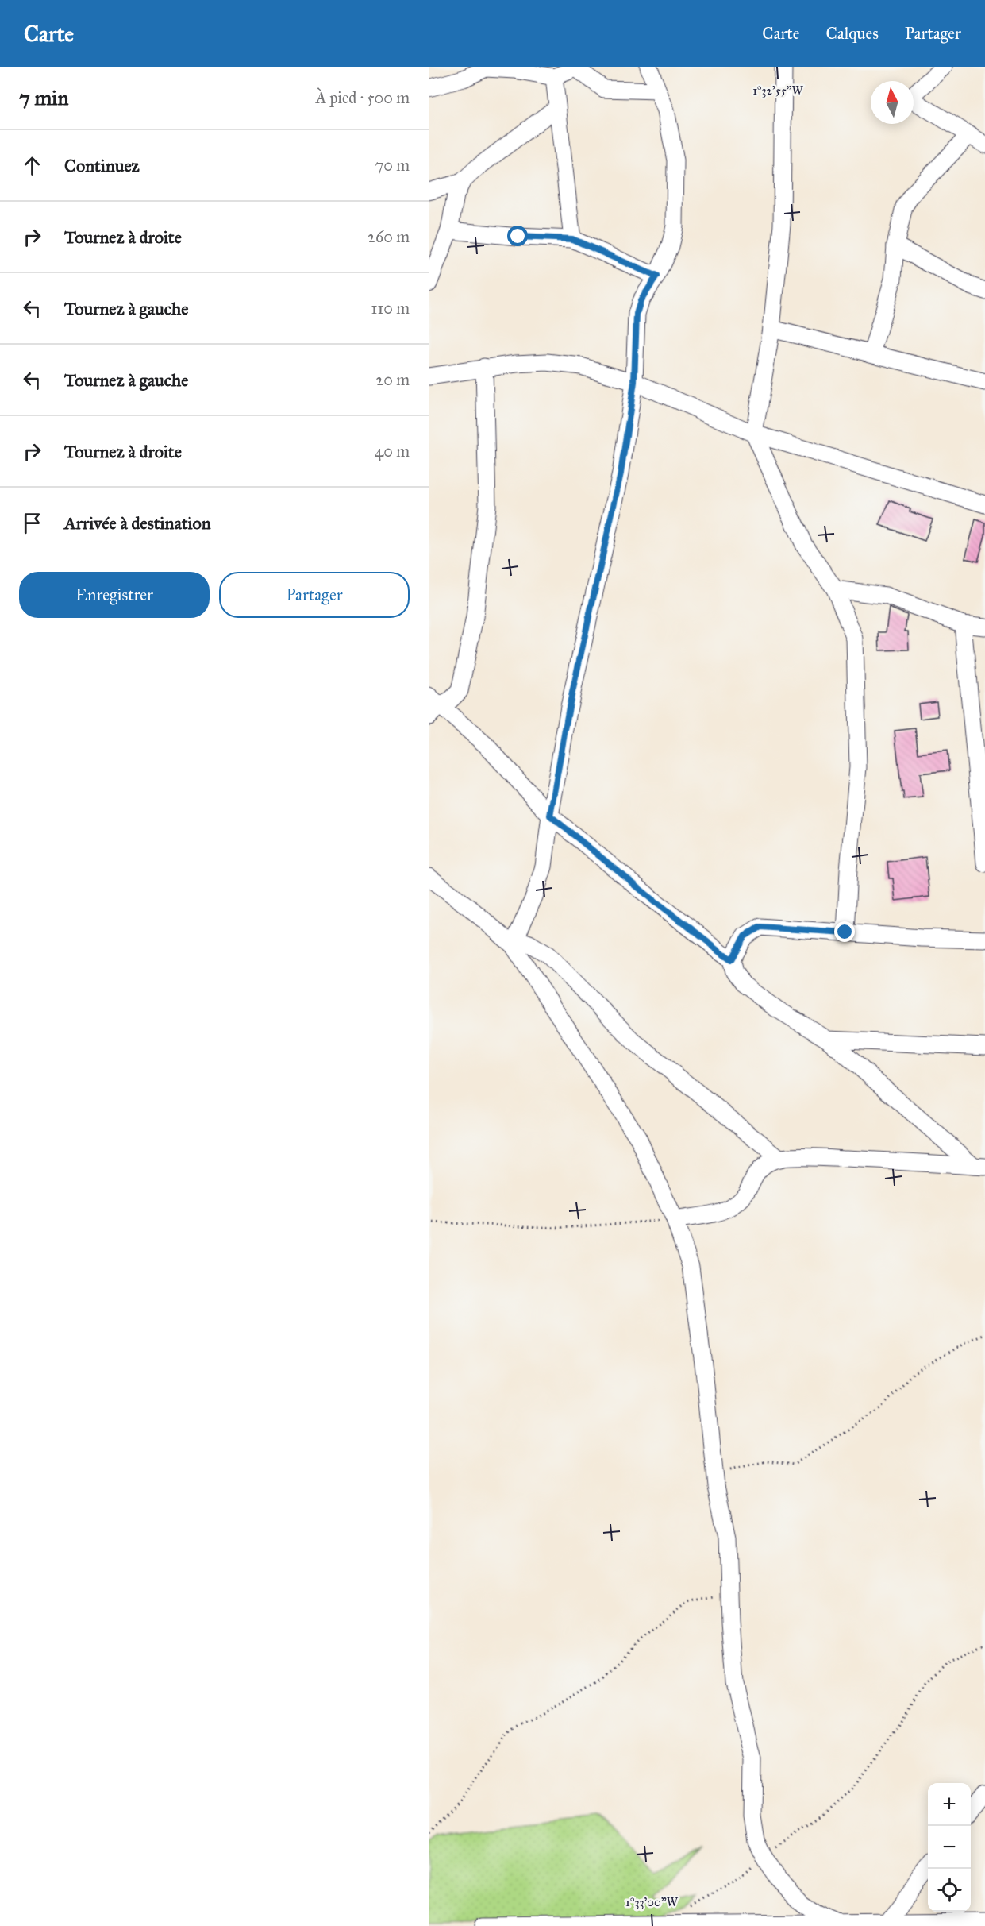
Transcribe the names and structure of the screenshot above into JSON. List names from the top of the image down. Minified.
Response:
{"north":"top","page":{"header":"Carte","nav":["Carte","Calques","Partager"],"heading":["7 min","À pied · 500 m"],"list":[["Continuez","70 m"],["Tournez à droite","260 m"],["Tournez à gauche","110 m"],["Tournez à gauche","20 m"],["Tournez à droite","40 m"],"Arrivée à destination"],"buttons":["Enregistrer","Partager"],"map_buttons":["+","−"]},"coordinates":["1°32'55\"W","1°33'00\"W"]}
